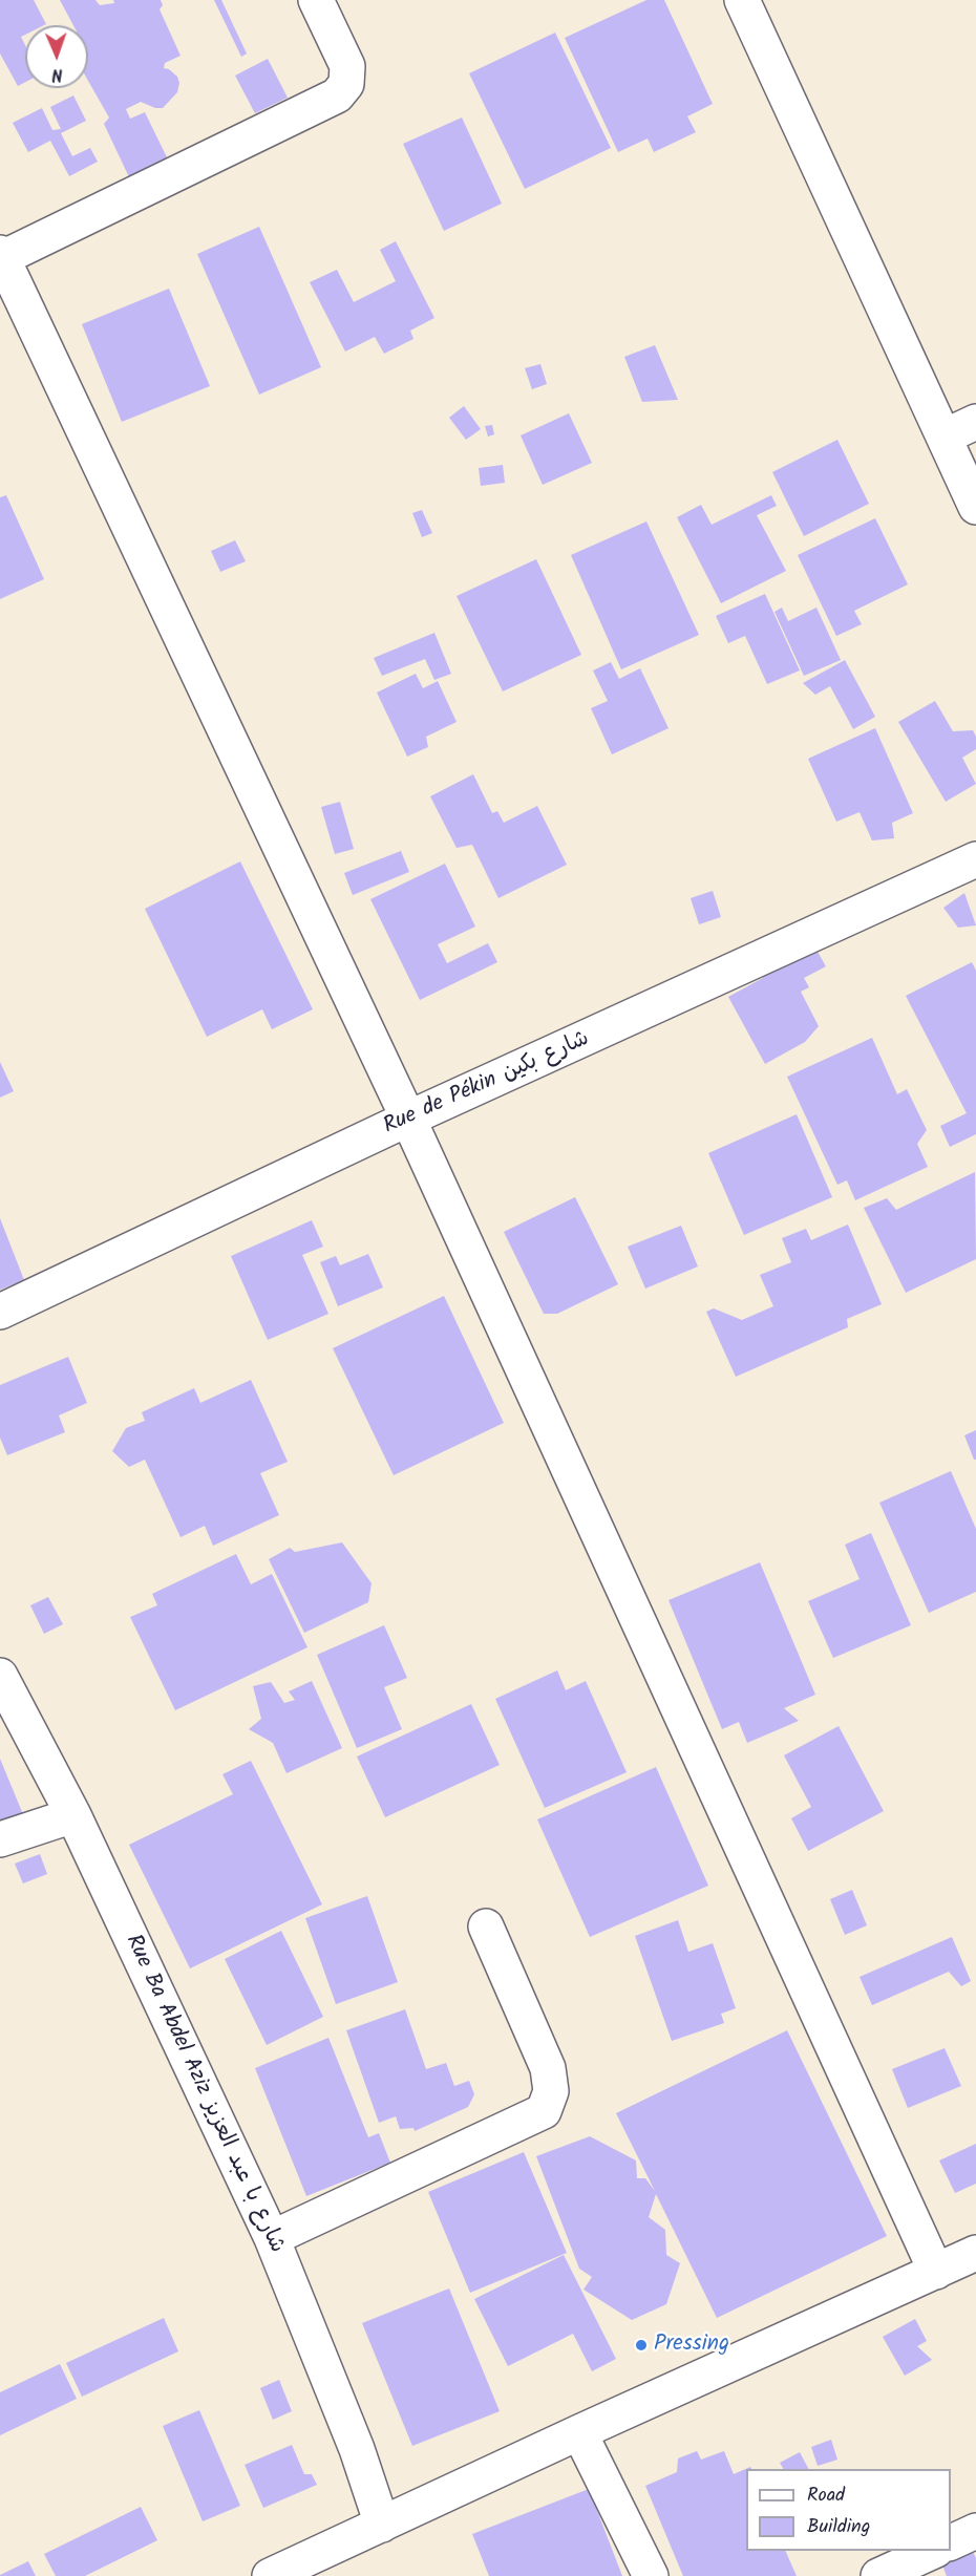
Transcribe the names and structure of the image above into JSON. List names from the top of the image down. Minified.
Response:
{"streets":{"street":["Rue de Pékin شارع بكين","Rue Ba Abdel Aziz شارع با عبد العزيز"]},"places":["Pressing"],"legend":["Road","Building"],"north":"bottom"}
